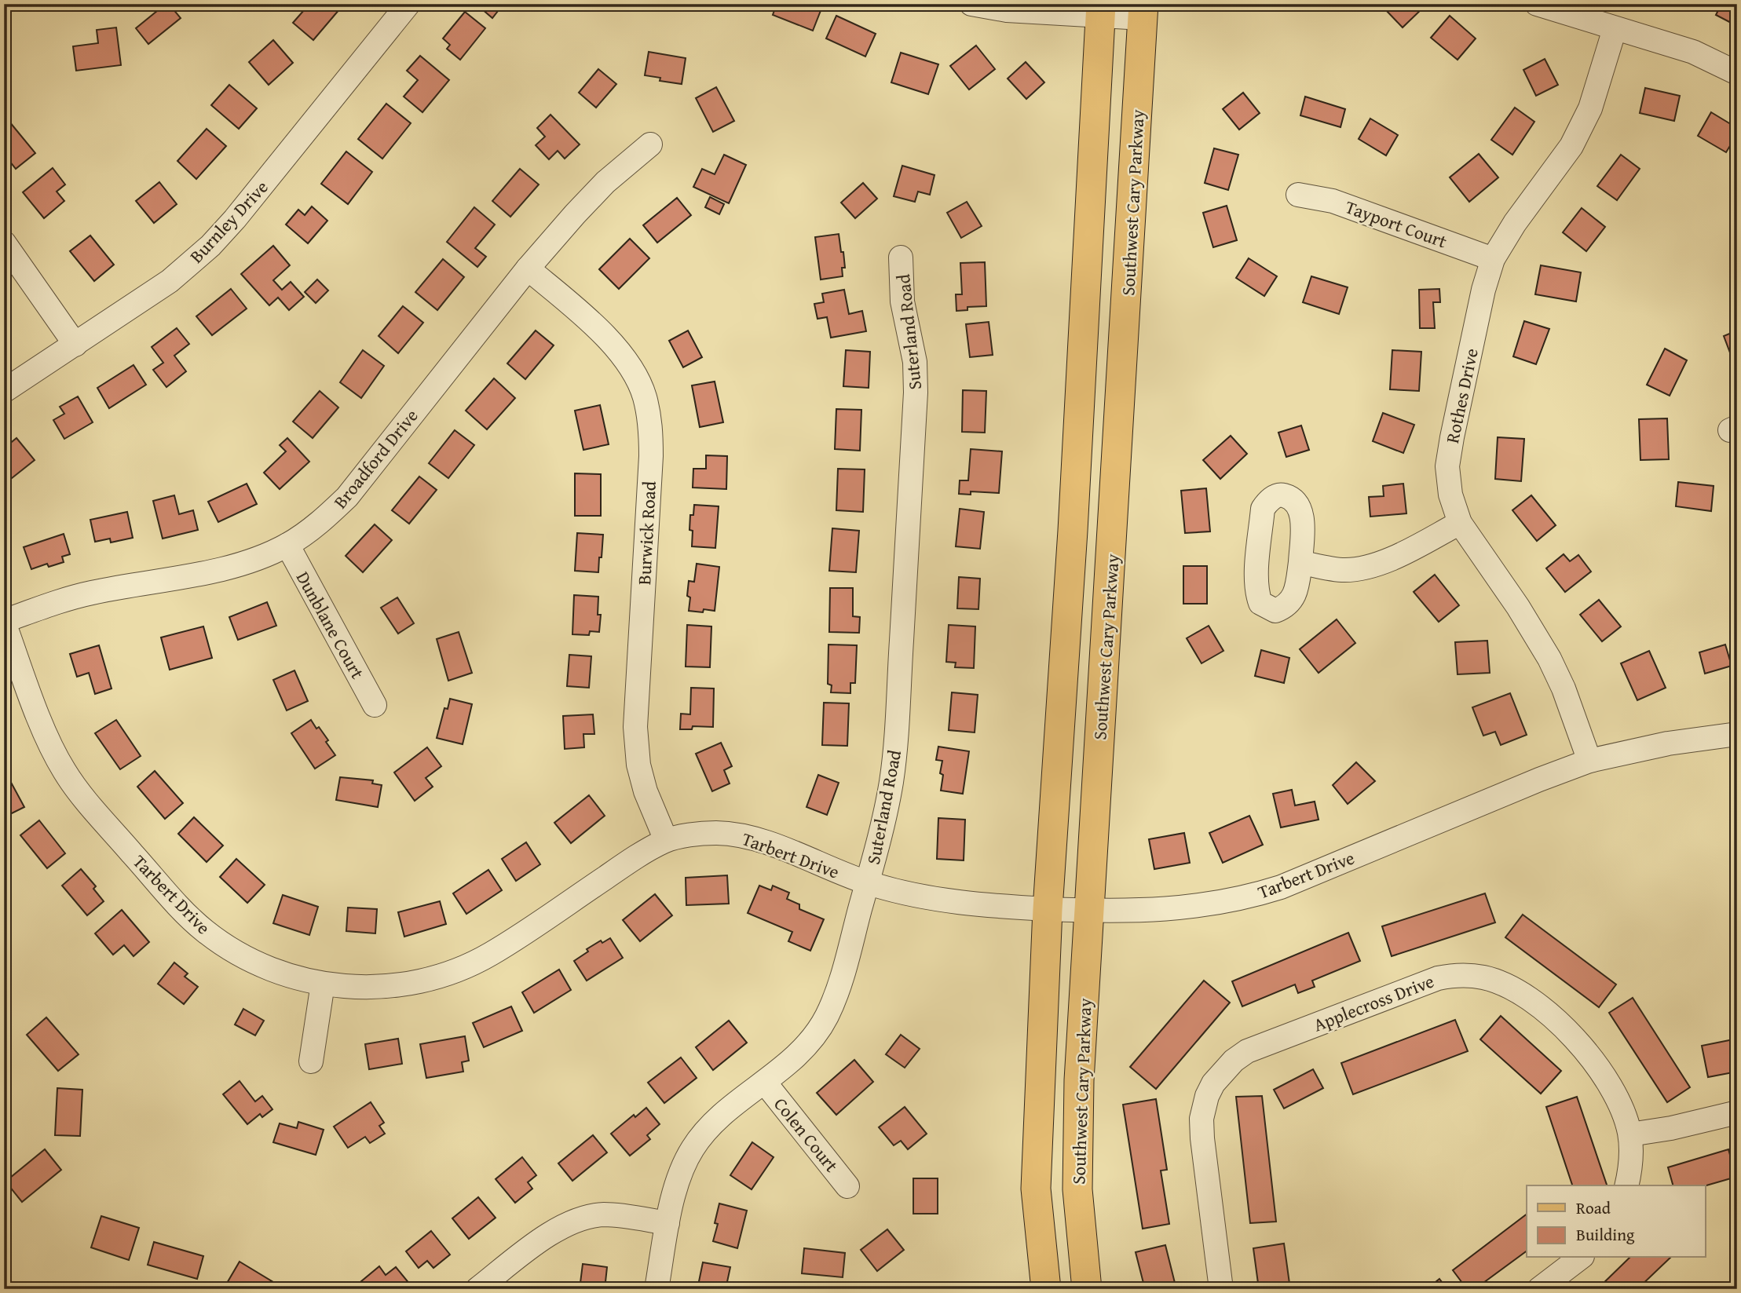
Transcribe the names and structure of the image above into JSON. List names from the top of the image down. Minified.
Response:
{"streets":{"main road":["Southwest Cary Parkway"],"street":["Burnley Drive","Tayport Court","Suterland Road","Rothes Drive","Broadford Drive","Burwick Road","Dunblane Court","Tarbert Drive","Applecross Drive","Colen Court"]},"crossings":[["Southwest Cary Parkway","Tarbert Drive"],["Tayport Court","Rothes Drive"],["Suterland Road","Tarbert Drive"],["Suterland Road","Colen Court"],["Rothes Drive","Tarbert Drive"],["Broadford Drive","Burwick Road"],["Broadford Drive","Dunblane Court"],["Broadford Drive","Tarbert Drive"],["Burwick Road","Tarbert Drive"]],"legend":["Road","Building"]}
